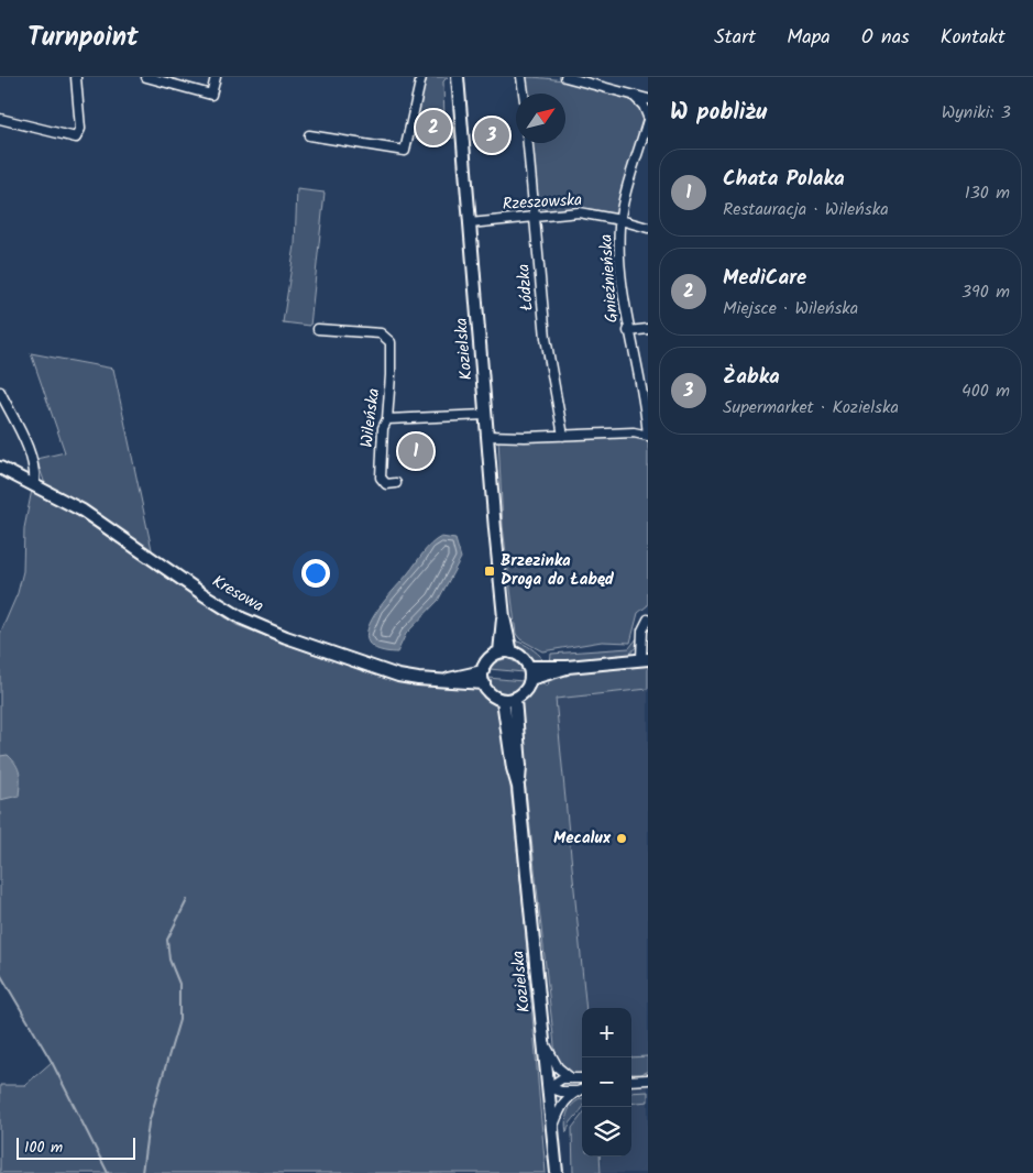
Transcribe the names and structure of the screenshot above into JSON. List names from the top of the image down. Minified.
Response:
{"streets":{"street":["Rzeszowska","Gnieźnieńska","Łódzka","Kozielska","Wileńska","Kresowa"]},"crossings":[["Rzeszowska","Gnieźnieńska"],["Rzeszowska","Łódzka"],["Rzeszowska","Kozielska"],["Kozielska","Kresowa"]],"places":{"transit":["Brzezinka Droga do Łabęd"],"other":["Mecalux"]},"scale_bar":"100 m","north":"top right","page":{"header":"Turnpoint","nav":["Start","Mapa","O nas","Kontakt"],"heading":["W pobliżu","Wyniki: 3"],"pins":["2","3","1"],"list":[{"mark":"1","name":"Chata Polaka","note":"Restauracja · Wileńska","value":"130 m"},{"mark":"2","name":"MediCare","note":"Miejsce · Wileńska","value":"390 m"},{"mark":"3","name":"Żabka","note":"Supermarket · Kozielska","value":"400 m"}],"map_buttons":["+","−"],"scale":"100 m"}}
